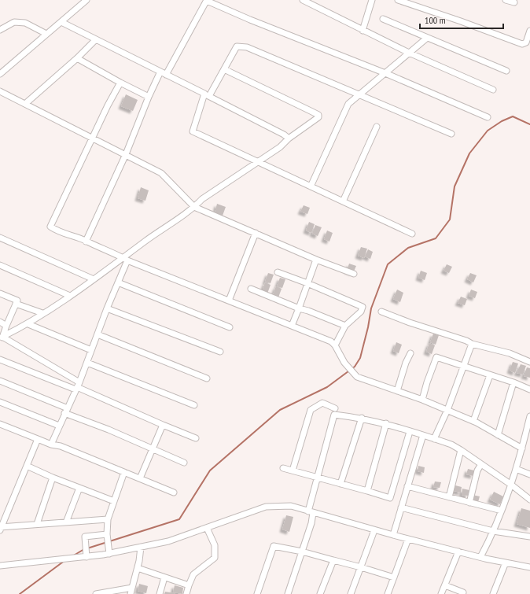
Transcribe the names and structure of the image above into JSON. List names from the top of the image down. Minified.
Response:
{"scale_bar":"100 m"}
